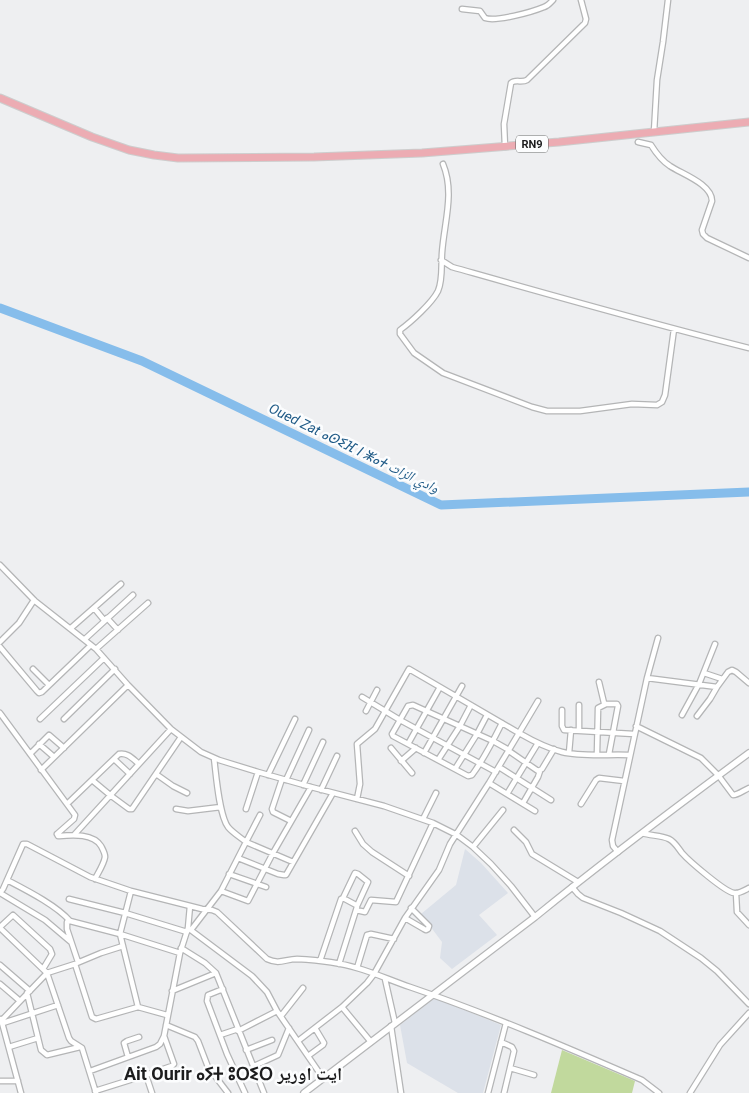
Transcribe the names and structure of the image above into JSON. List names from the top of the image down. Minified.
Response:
{"streets":{"main road":["RN9"]},"districts":["Ait Ourir ⴰⵢⵜ ⵓⵔⵉⵔ ايت اورير"],"water":["Oued Zat ⴰⵙⵉⴼ ⵏ ⵥⴰⵜ وادي الزات"]}
